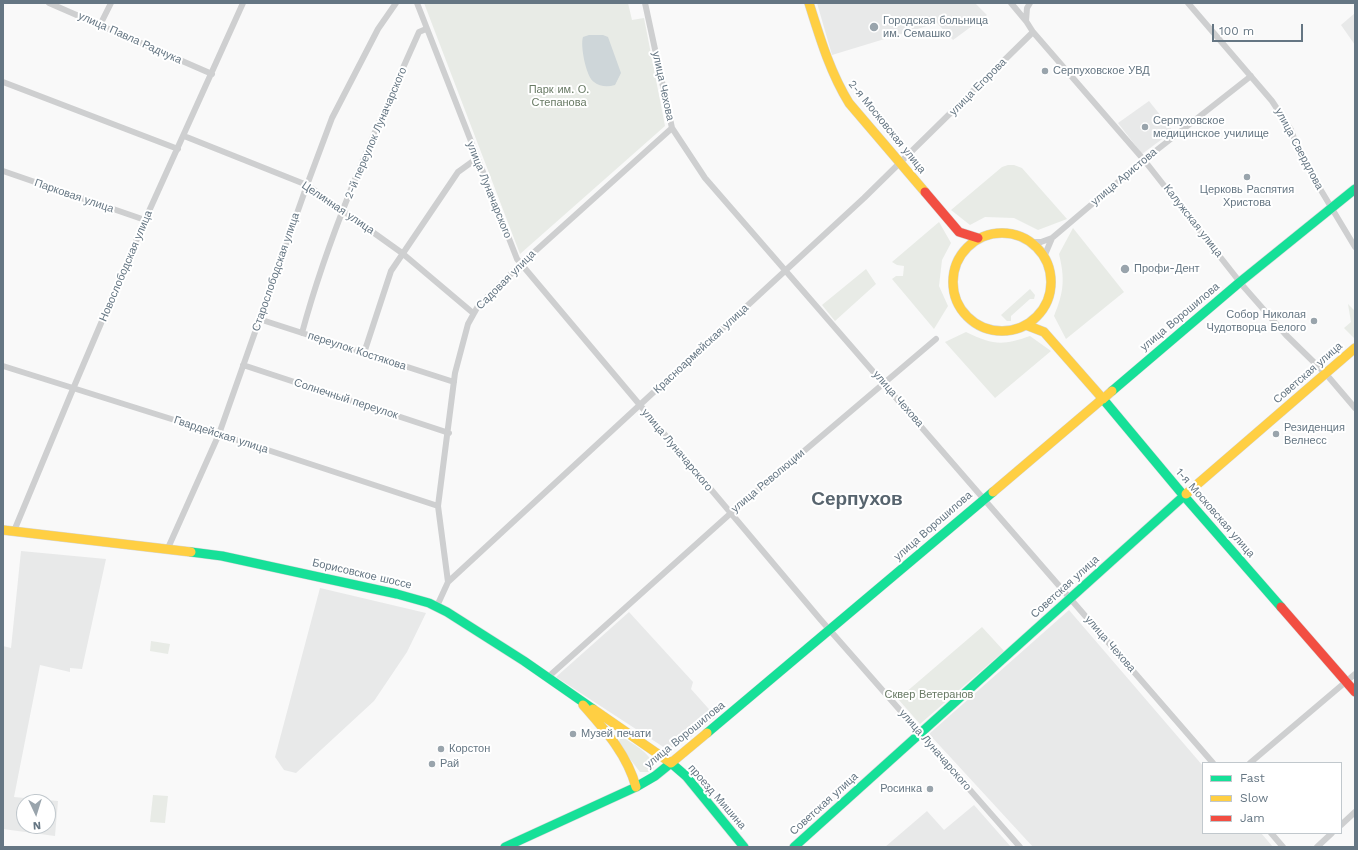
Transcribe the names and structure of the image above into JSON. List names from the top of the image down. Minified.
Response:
{"streets":{"main road":["2-я Московская улица","улица Ворошилова","Советская улица","1-я Московская улица","Борисовское шоссе","проезд Мишина"],"street":["улица Павла Радчука","улица Чехова","улица Егорова","2-й переулок Луначарского","улица Свердлова","улица Аристова","улица Луначарского","Парковая улица","Целинная улица","Калужская улица","Новослободская улица","Старослободская улица","Садовая улица","Красноармейская улица","переулок Костякова","Солнечный переулок","Гвардейская улица","улица Революции"]},"crossings":[["улица Павла Радчука","Новослободская улица"],["улица Чехова","Садовая улица"],["улица Чехова","улица Ворошилова"],["улица Чехова","Красноармейская улица"],["улица Чехова","Советская улица"],["улица Чехова","улица Революции"],["улица Егорова","2-я Московская улица"],["улица Егорова","Калужская улица"],["улица Егорова","Красноармейская улица"],["2-я Московская улица","Красноармейская улица"],["2-й переулок Луначарского","улица Луначарского"],["2-й переулок Луначарского","Целинная улица"],["2-й переулок Луначарского","переулок Костякова"],["улица Свердлова","улица Аристова"],["улица Свердлова","улица Ворошилова"],["улица Аристова","Калужская улица"],["улица Луначарского","Садовая улица"],["улица Луначарского","улица Ворошилова"],["улица Луначарского","Красноармейская улица"],["улица Луначарского","Советская улица"],["улица Луначарского","улица Революции"],["Парковая улица","Новослободская улица"],["Целинная улица","Новослободская улица"],["Целинная улица","Старослободская улица"],["Целинная улица","Садовая улица"],["Калужская улица","улица Ворошилова"],["Калужская улица","Советская улица"],["Новослободская улица","Гвардейская улица"],["Новослободская улица","Борисовское шоссе"],["Старослободская улица","переулок Костякова"],["Старослободская улица","Солнечный переулок"],["Старослободская улица","Гвардейская улица"],["Старослободская улица","Борисовское шоссе"],["Садовая улица","Красноармейская улица"],["Садовая улица","переулок Костякова"],["Садовая улица","Солнечный переулок"],["Садовая улица","Гвардейская улица"],["улица Ворошилова","1-я Московская улица"],["улица Ворошилова","Борисовское шоссе"],["улица Ворошилова","проезд Мишина"],["Советская улица","1-я Московская улица"],["улица Революции","Борисовское шоссе"],["Борисовское шоссе","проезд Мишина"]],"districts":["Серпухов"],"parks":["Парк им. О. Степанова","Сквер Ветеранов"],"places":["Городская больница им. Семашко","Серпуховское УВД","Серпуховское медицинское училище","Церковь Распятия Христова","Профи-Дент","Собор Николая Чудотворца Белого","Резиденция Велнесс","Музей печати","Корстон","Рай","Росинка"],"legend":["Fast","Slow","Jam"],"scale_bar":"100 m","north":"bottom"}
